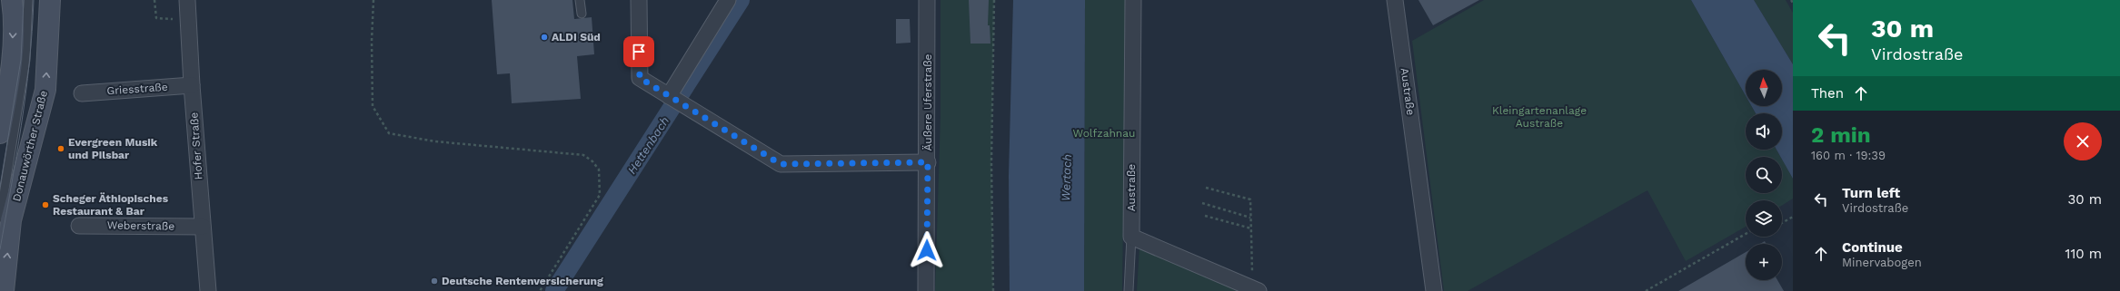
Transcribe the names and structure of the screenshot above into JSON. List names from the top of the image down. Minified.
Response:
{"streets":{"main road":["Donauwörther Straße"],"street":["Griesstraße","Austraße","Äußere Uferstraße","Hofer Straße","Weberstraße"]},"crossings":[["Griesstraße","Hofer Straße"],["Hofer Straße","Weberstraße"]],"water":["Hettenbach","Wertach"],"parks":["Kleingartenanlage Austraße","Wolfzahnau"],"places":["ALDI Süd","Evergreen Musik und Pilsbar","Scheger Äthiopisches Restaurant & Bar","Deutsche Rentenversicherung"],"north":"top","page":{"turn":["30 m","Virdostraße"],"map_buttons":"+","then":"Then","heading":["2 min","160 m · 19:39"],"list":[{"name":"Turn left","note":"Virdostraße","value":"30 m"},{"name":"Continue","note":"Minervabogen","value":"110 m"}]}}
